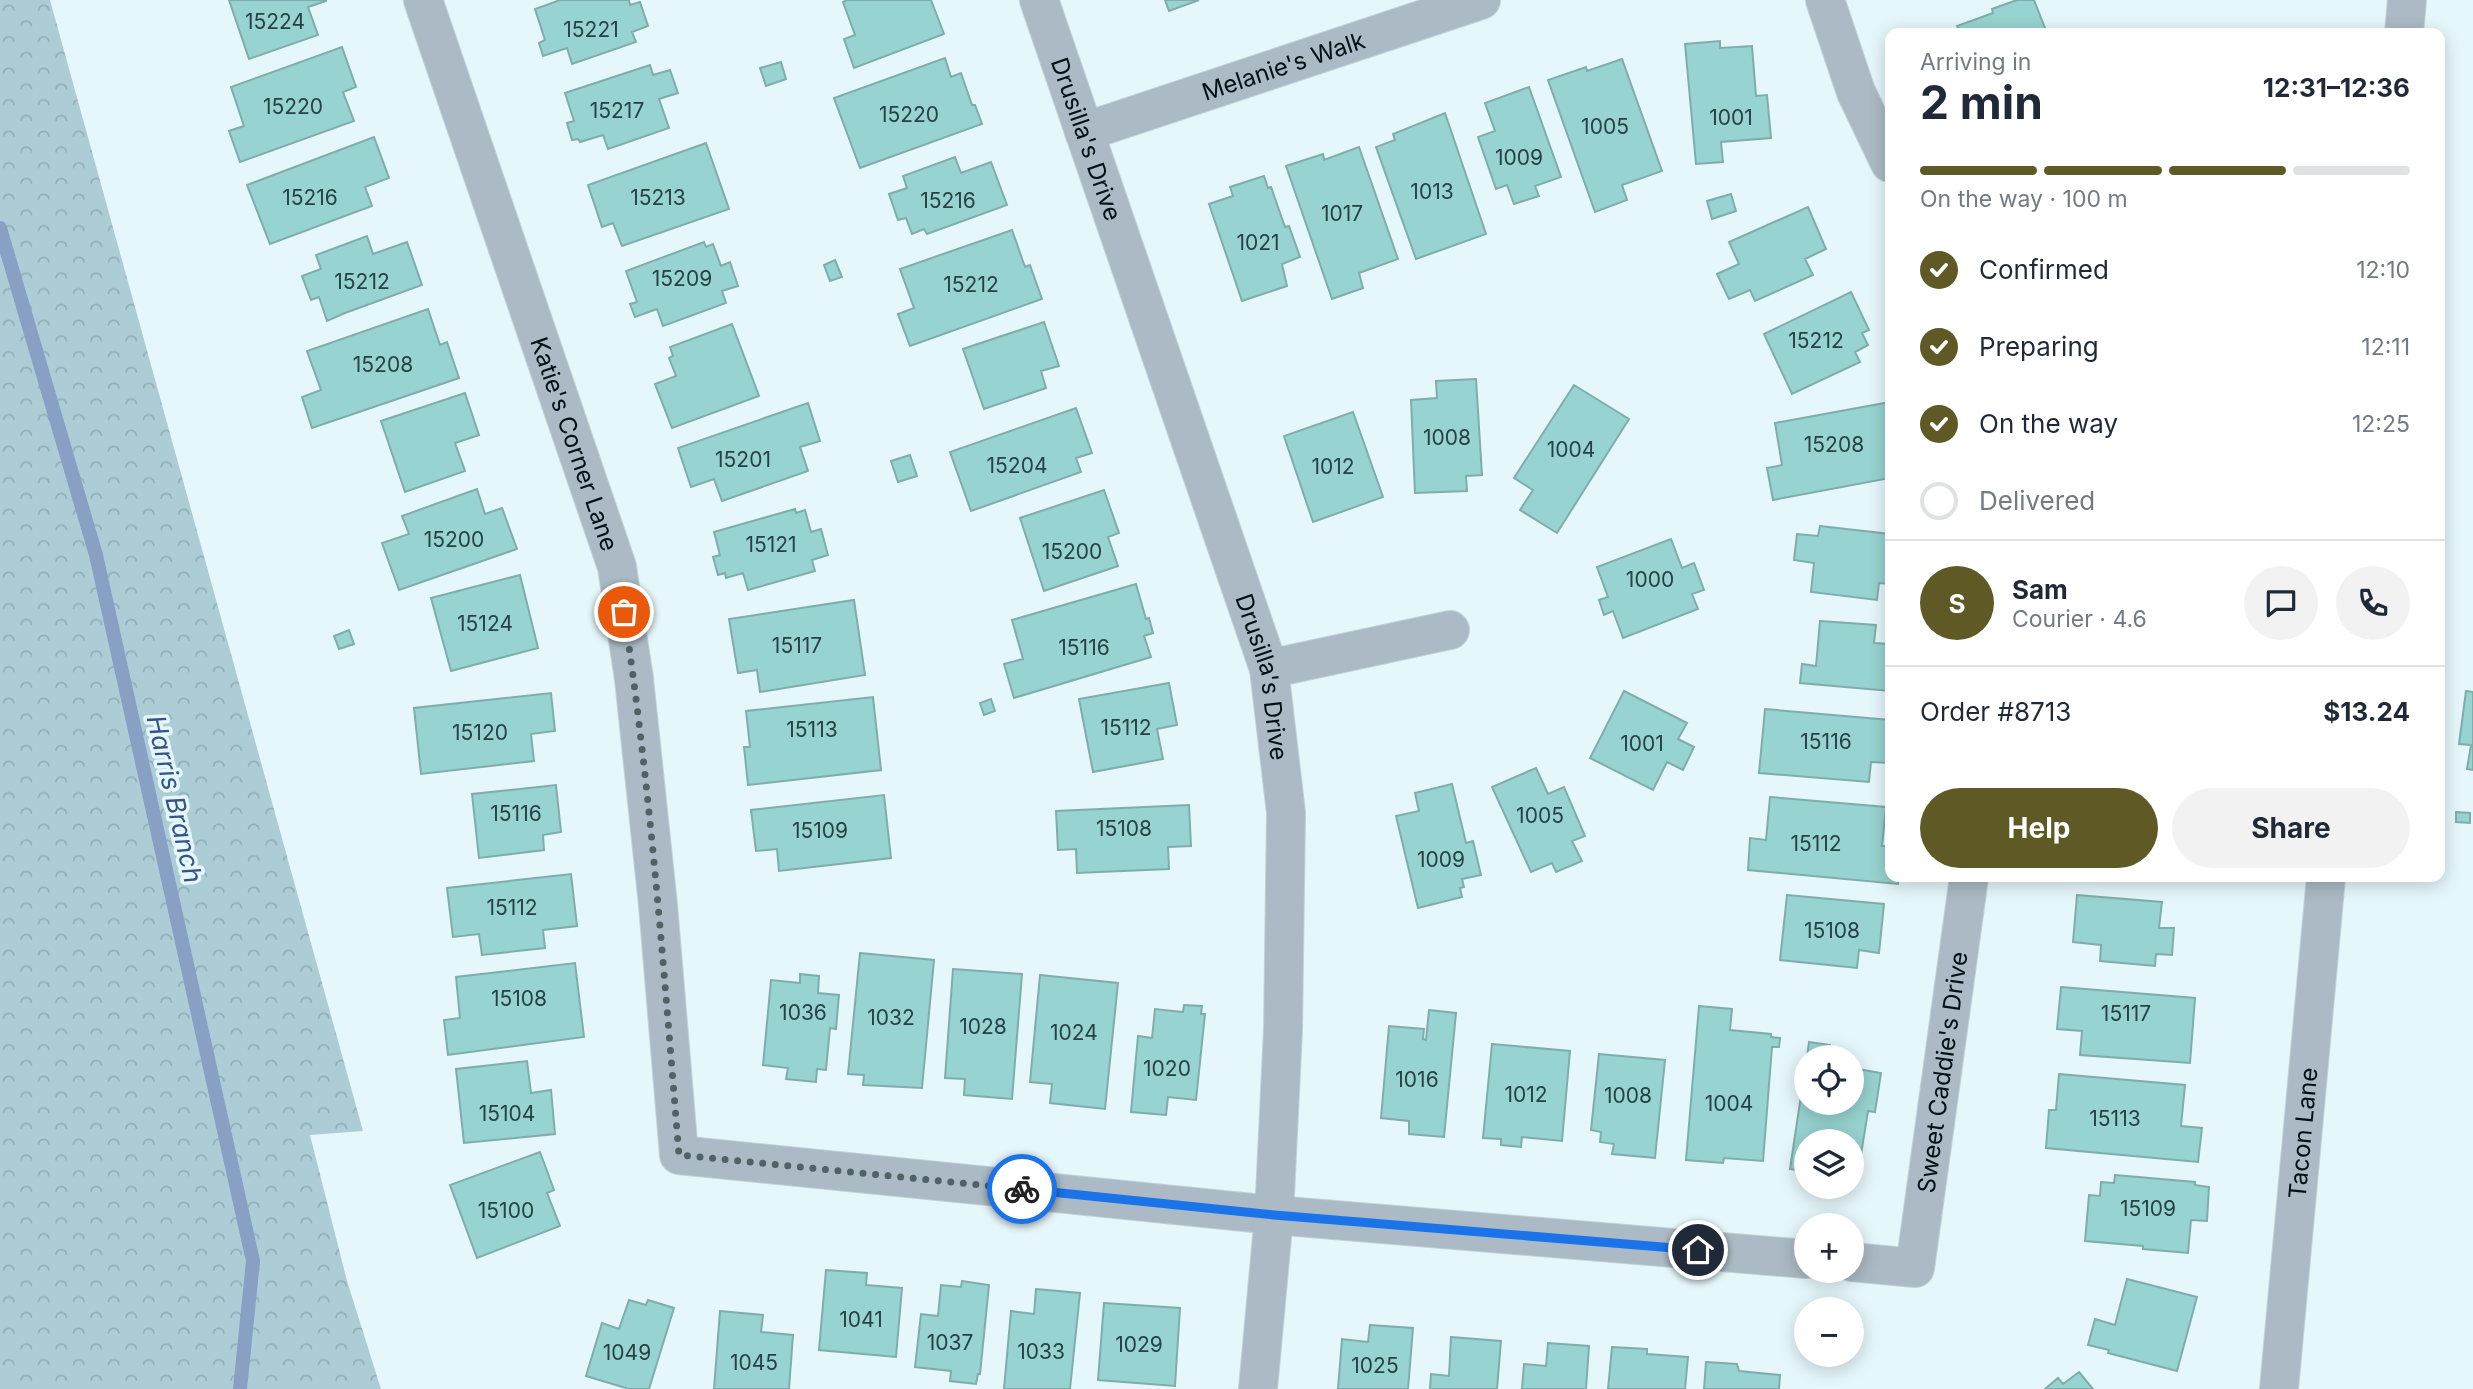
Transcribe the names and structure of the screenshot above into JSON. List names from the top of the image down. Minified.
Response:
{"streets":{"street":["Melanie's Walk","Drusilla's Drive","Katie's Corner Lane","Sweet Caddie's Drive","Tacon Lane"]},"crossings":[["Melanie's Walk","Drusilla's Drive"],["Drusilla's Drive","Katie's Corner Lane"]],"water":["Harris Branch"],"house_numbers":["15224","15221","15220","15217","15220","1001","1005","1009","1013","15216","15213","15216","1017","1021","15209","15212","15212","15212","15208","1008","15208","1004","15201","15204","1012","15200","15121","15200","1000","15124","15117","15116","15112","15113","15120","15116","1001","15116","1005","15108","15109","15112","1009","15112","15108","15108","1036","15117","1032","1028","1024","1020","1016","1012","1008","1004","15104","15113","15109","15100","1041","1037","1029","1033","1049","1045","1025"],"page":{"heading":["2 min","Arriving in","12:31–12:36"],"panel":["Sam","Courier · 4.6","Order #8713","$13.24"],"bar":"On the way · 100 m","list":[["Confirmed","12:10"],["Preparing","12:11"],["On the way","12:25"],"Delivered"],"round":"S","buttons":["Help","Share"],"map_buttons":["+","−"]}}
